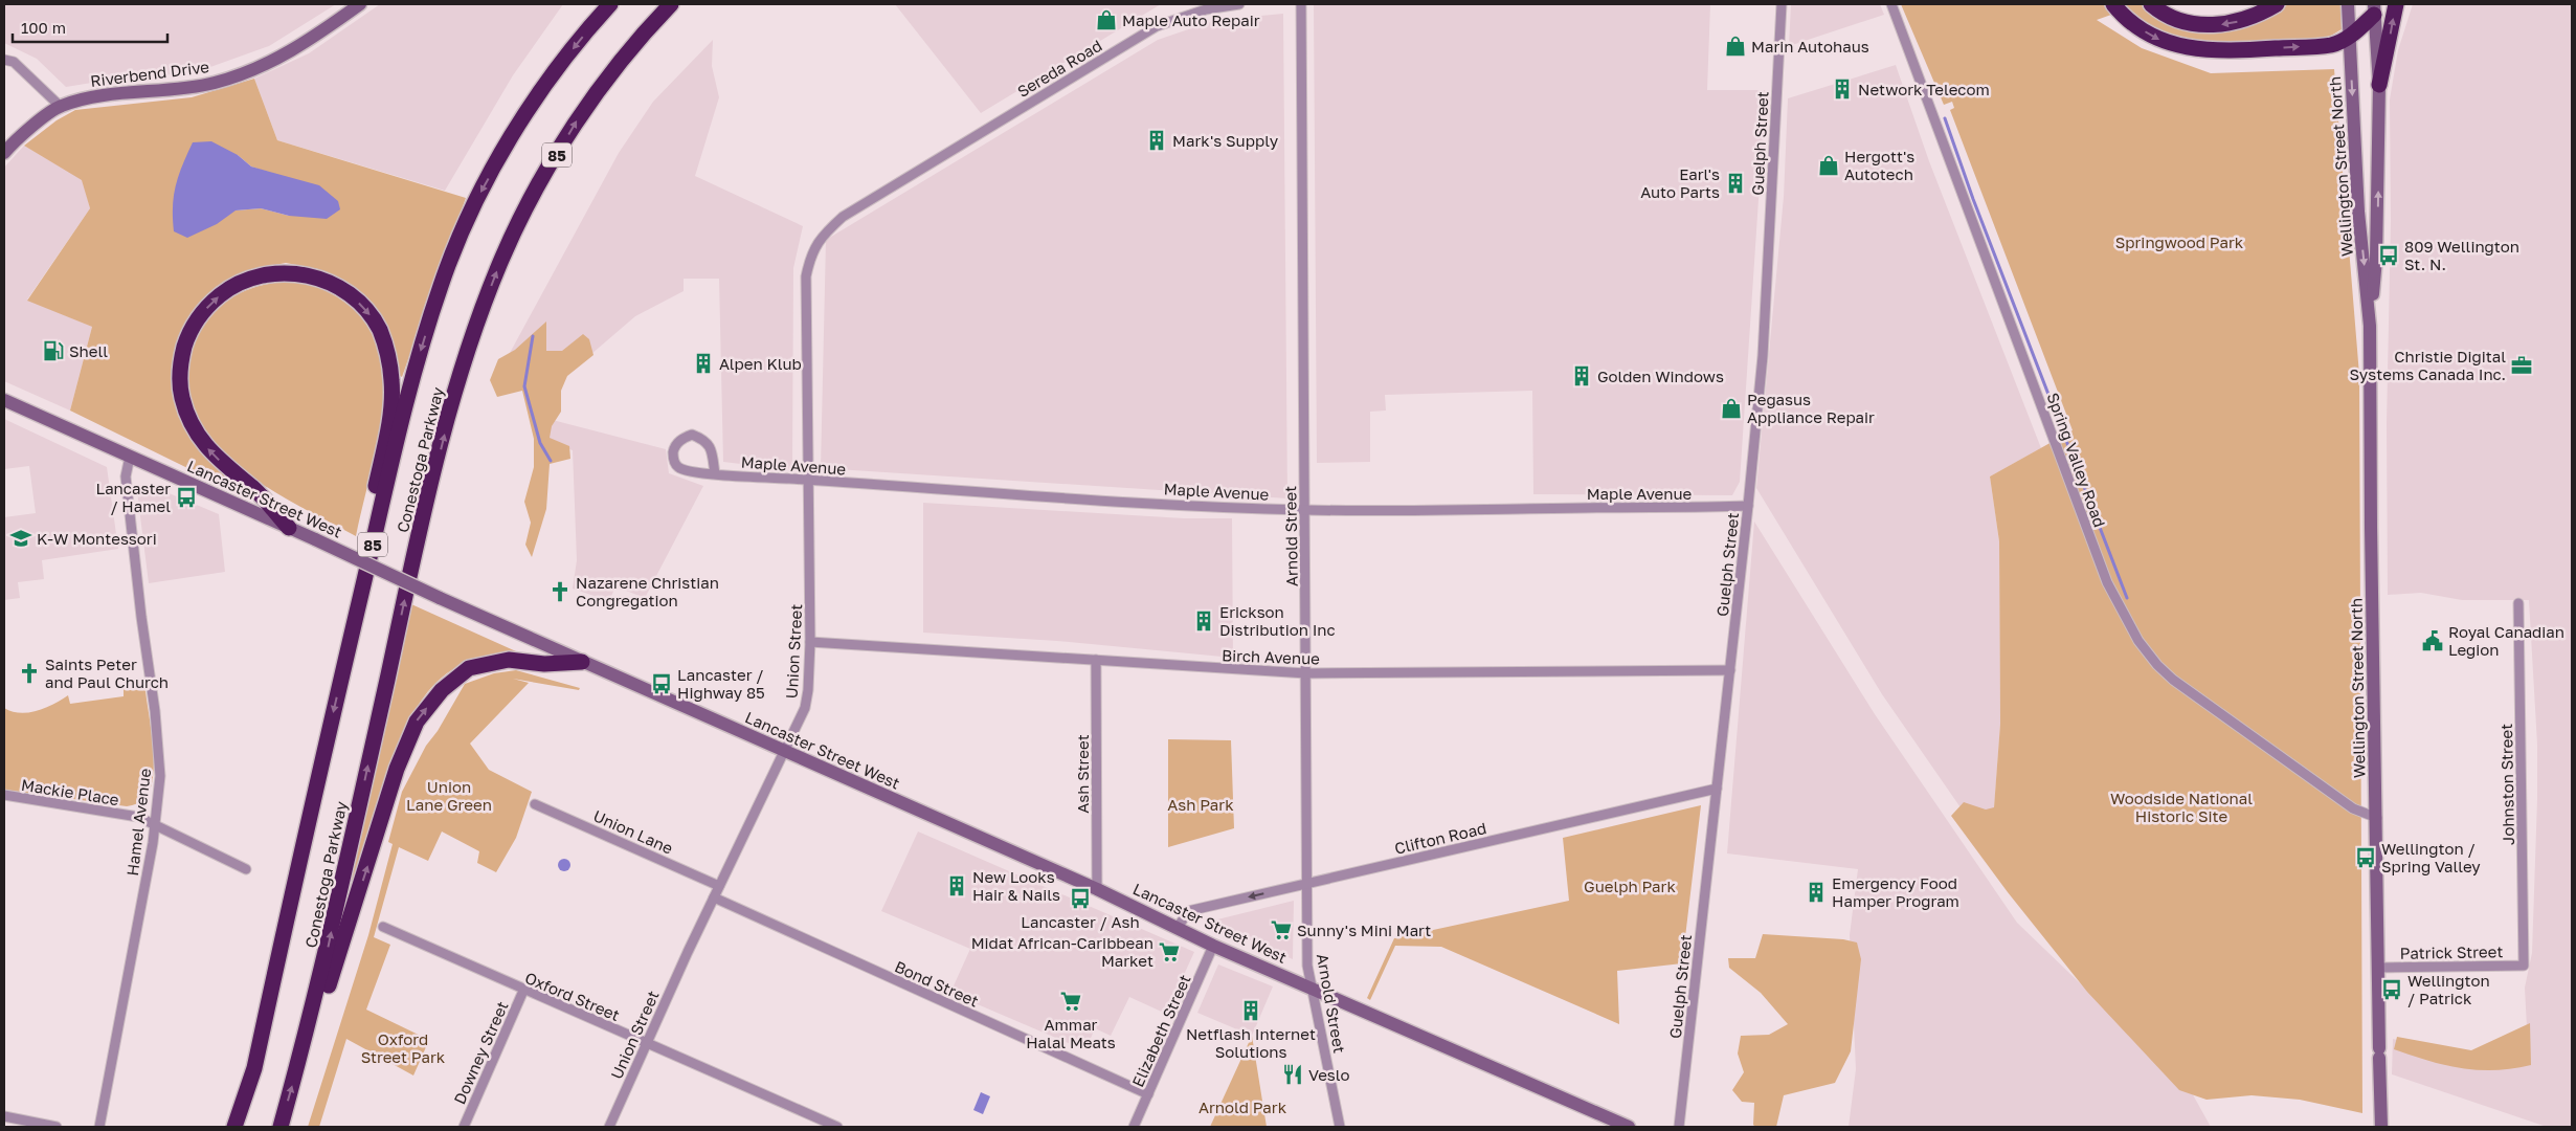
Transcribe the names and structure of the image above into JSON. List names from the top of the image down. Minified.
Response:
{"streets":{"highway":["85","Conestoga Parkway"],"main road":["Riverbend Drive","Wellington Street North","Lancaster Street West"],"street":["Sereda Road","Guelph Street","Spring Valley Road","Maple Avenue","Arnold Street","Union Street","Birch Avenue","Ash Street","Johnston Street","Mackie Place","Hamel Avenue","Union Lane","Clifton Road","Patrick Street","Bond Street","Oxford Street","Elizabeth Street","Downey Street"]},"crossings":[["Sereda Road","Union Street"],["Guelph Street","Maple Avenue"],["Guelph Street","Birch Avenue"],["Guelph Street","Clifton Road"],["Wellington Street North","Spring Valley Road"],["Wellington Street North","Patrick Street"],["Maple Avenue","Arnold Street"],["Maple Avenue","Union Street"],["Lancaster Street West","Arnold Street"],["Lancaster Street West","Union Street"],["Lancaster Street West","Ash Street"],["Lancaster Street West","Hamel Avenue"],["Lancaster Street West","Clifton Road"],["Lancaster Street West","Elizabeth Street"],["Arnold Street","Birch Avenue"],["Arnold Street","Clifton Road"],["Union Street","Birch Avenue"],["Union Street","Union Lane"],["Union Street","Bond Street"],["Union Street","Oxford Street"],["Birch Avenue","Ash Street"],["Johnston Street","Patrick Street"],["Mackie Place","Hamel Avenue"],["Bond Street","Elizabeth Street"],["Oxford Street","Downey Street"]],"parks":["Springwood Park","Union Lane Green","Woodside National Historic Site","Ash Park","Guelph Park","Oxford Street Park","Arnold Park"],"places":{"shop":["Maple Auto Repair","Marin Autohaus","Hergott's Autotech","Pegasus Appliance Repair"],"building":["Network Telecom","Mark's Supply","Earl's Auto Parts","Alpen Klub","Golden Windows","Erickson Distribution Inc","New Looks Hair & Nails","Emergency Food Hamper Program","Netflash Internet Solutions"],"bus stop":["809 Wellington St. N.","Lancaster / Hamel","Lancaster / Highway 85","Wellington / Spring Valley","Lancaster / Ash","Wellington / Patrick"],"fuel station":["Shell"],"office":["Christie Digital Systems Canada Inc."],"school or university":["K-W Montessori"],"church":["Nazarene Christian Congregation","Saints Peter and Paul Church"],"public building":["Royal Canadian Legion"],"supermarket":["Sunny's Mini Mart","Midat African-Caribbean Market","Ammar Halal Meats"],"restaurant":["Veslo"]},"scale_bar":"100 m"}
